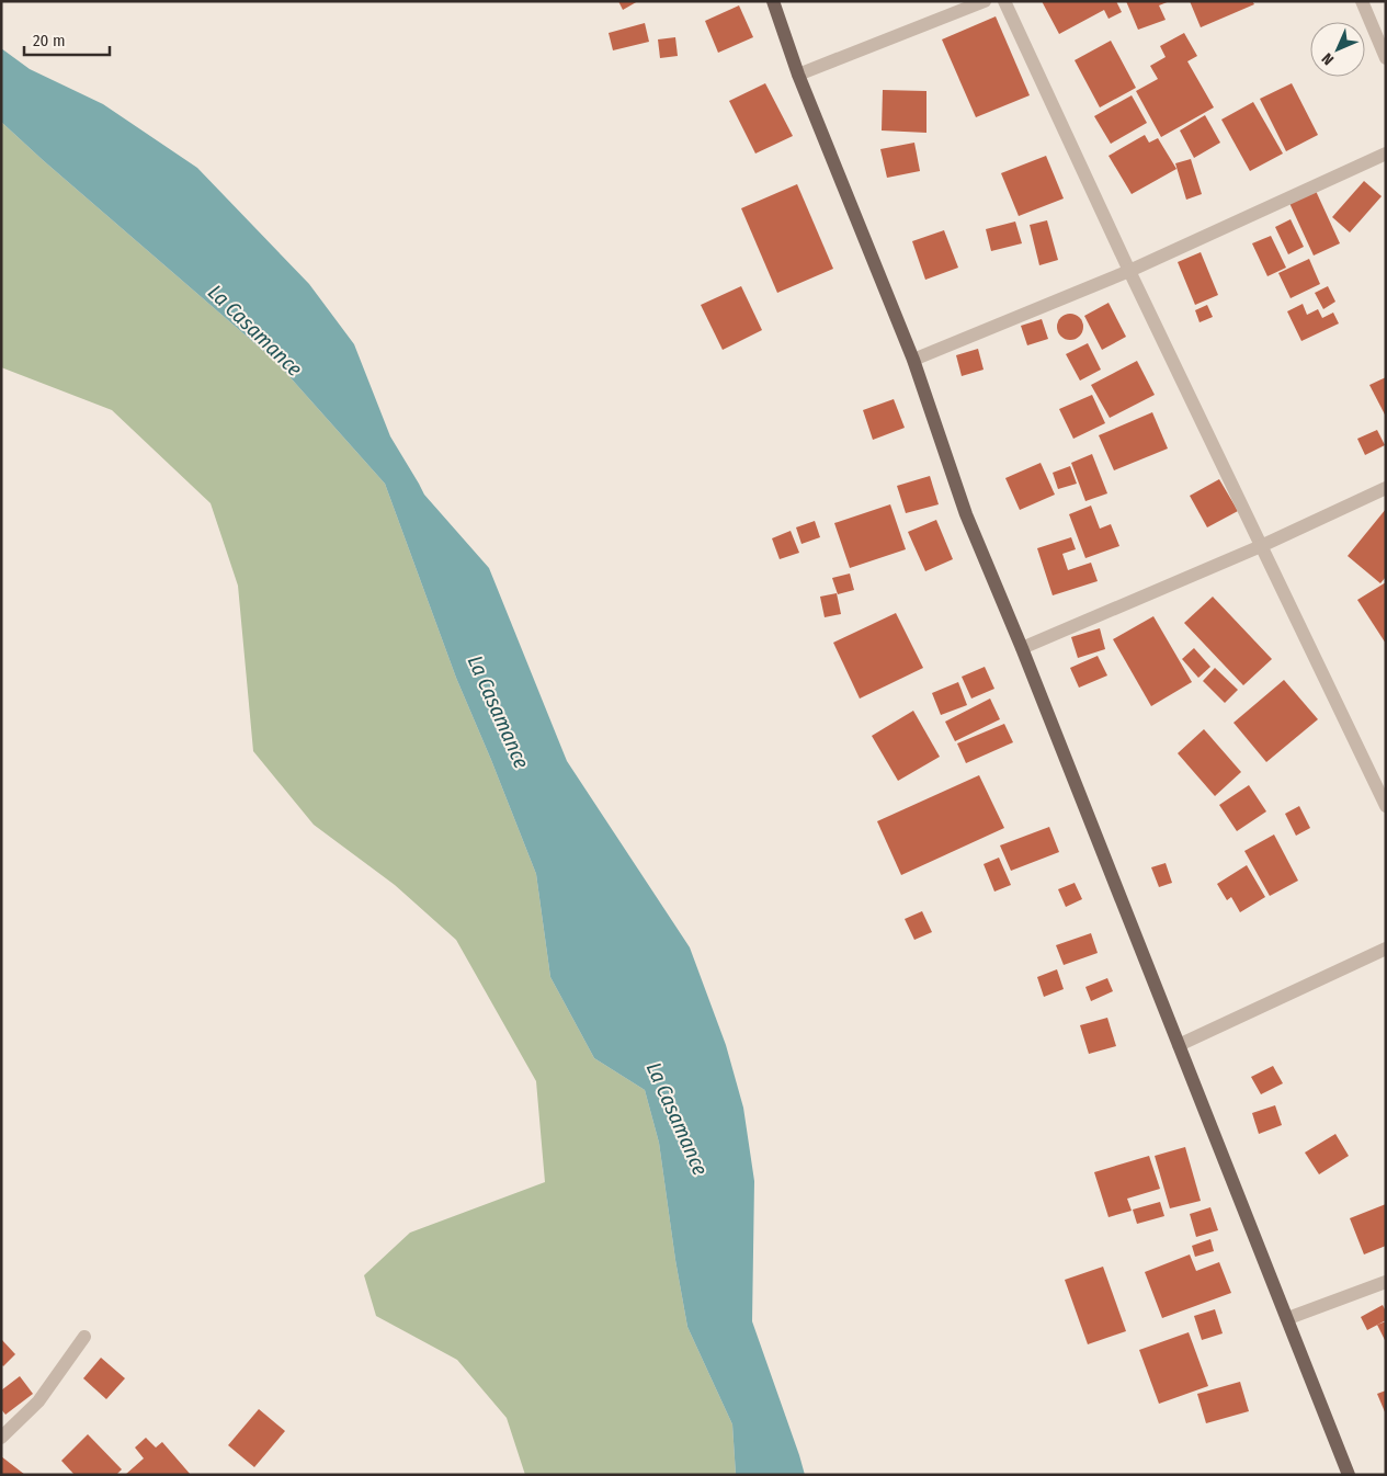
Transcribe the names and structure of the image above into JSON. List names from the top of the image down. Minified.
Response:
{"water":["La Casamance"],"scale_bar":"20 m","north":"bottom left"}
